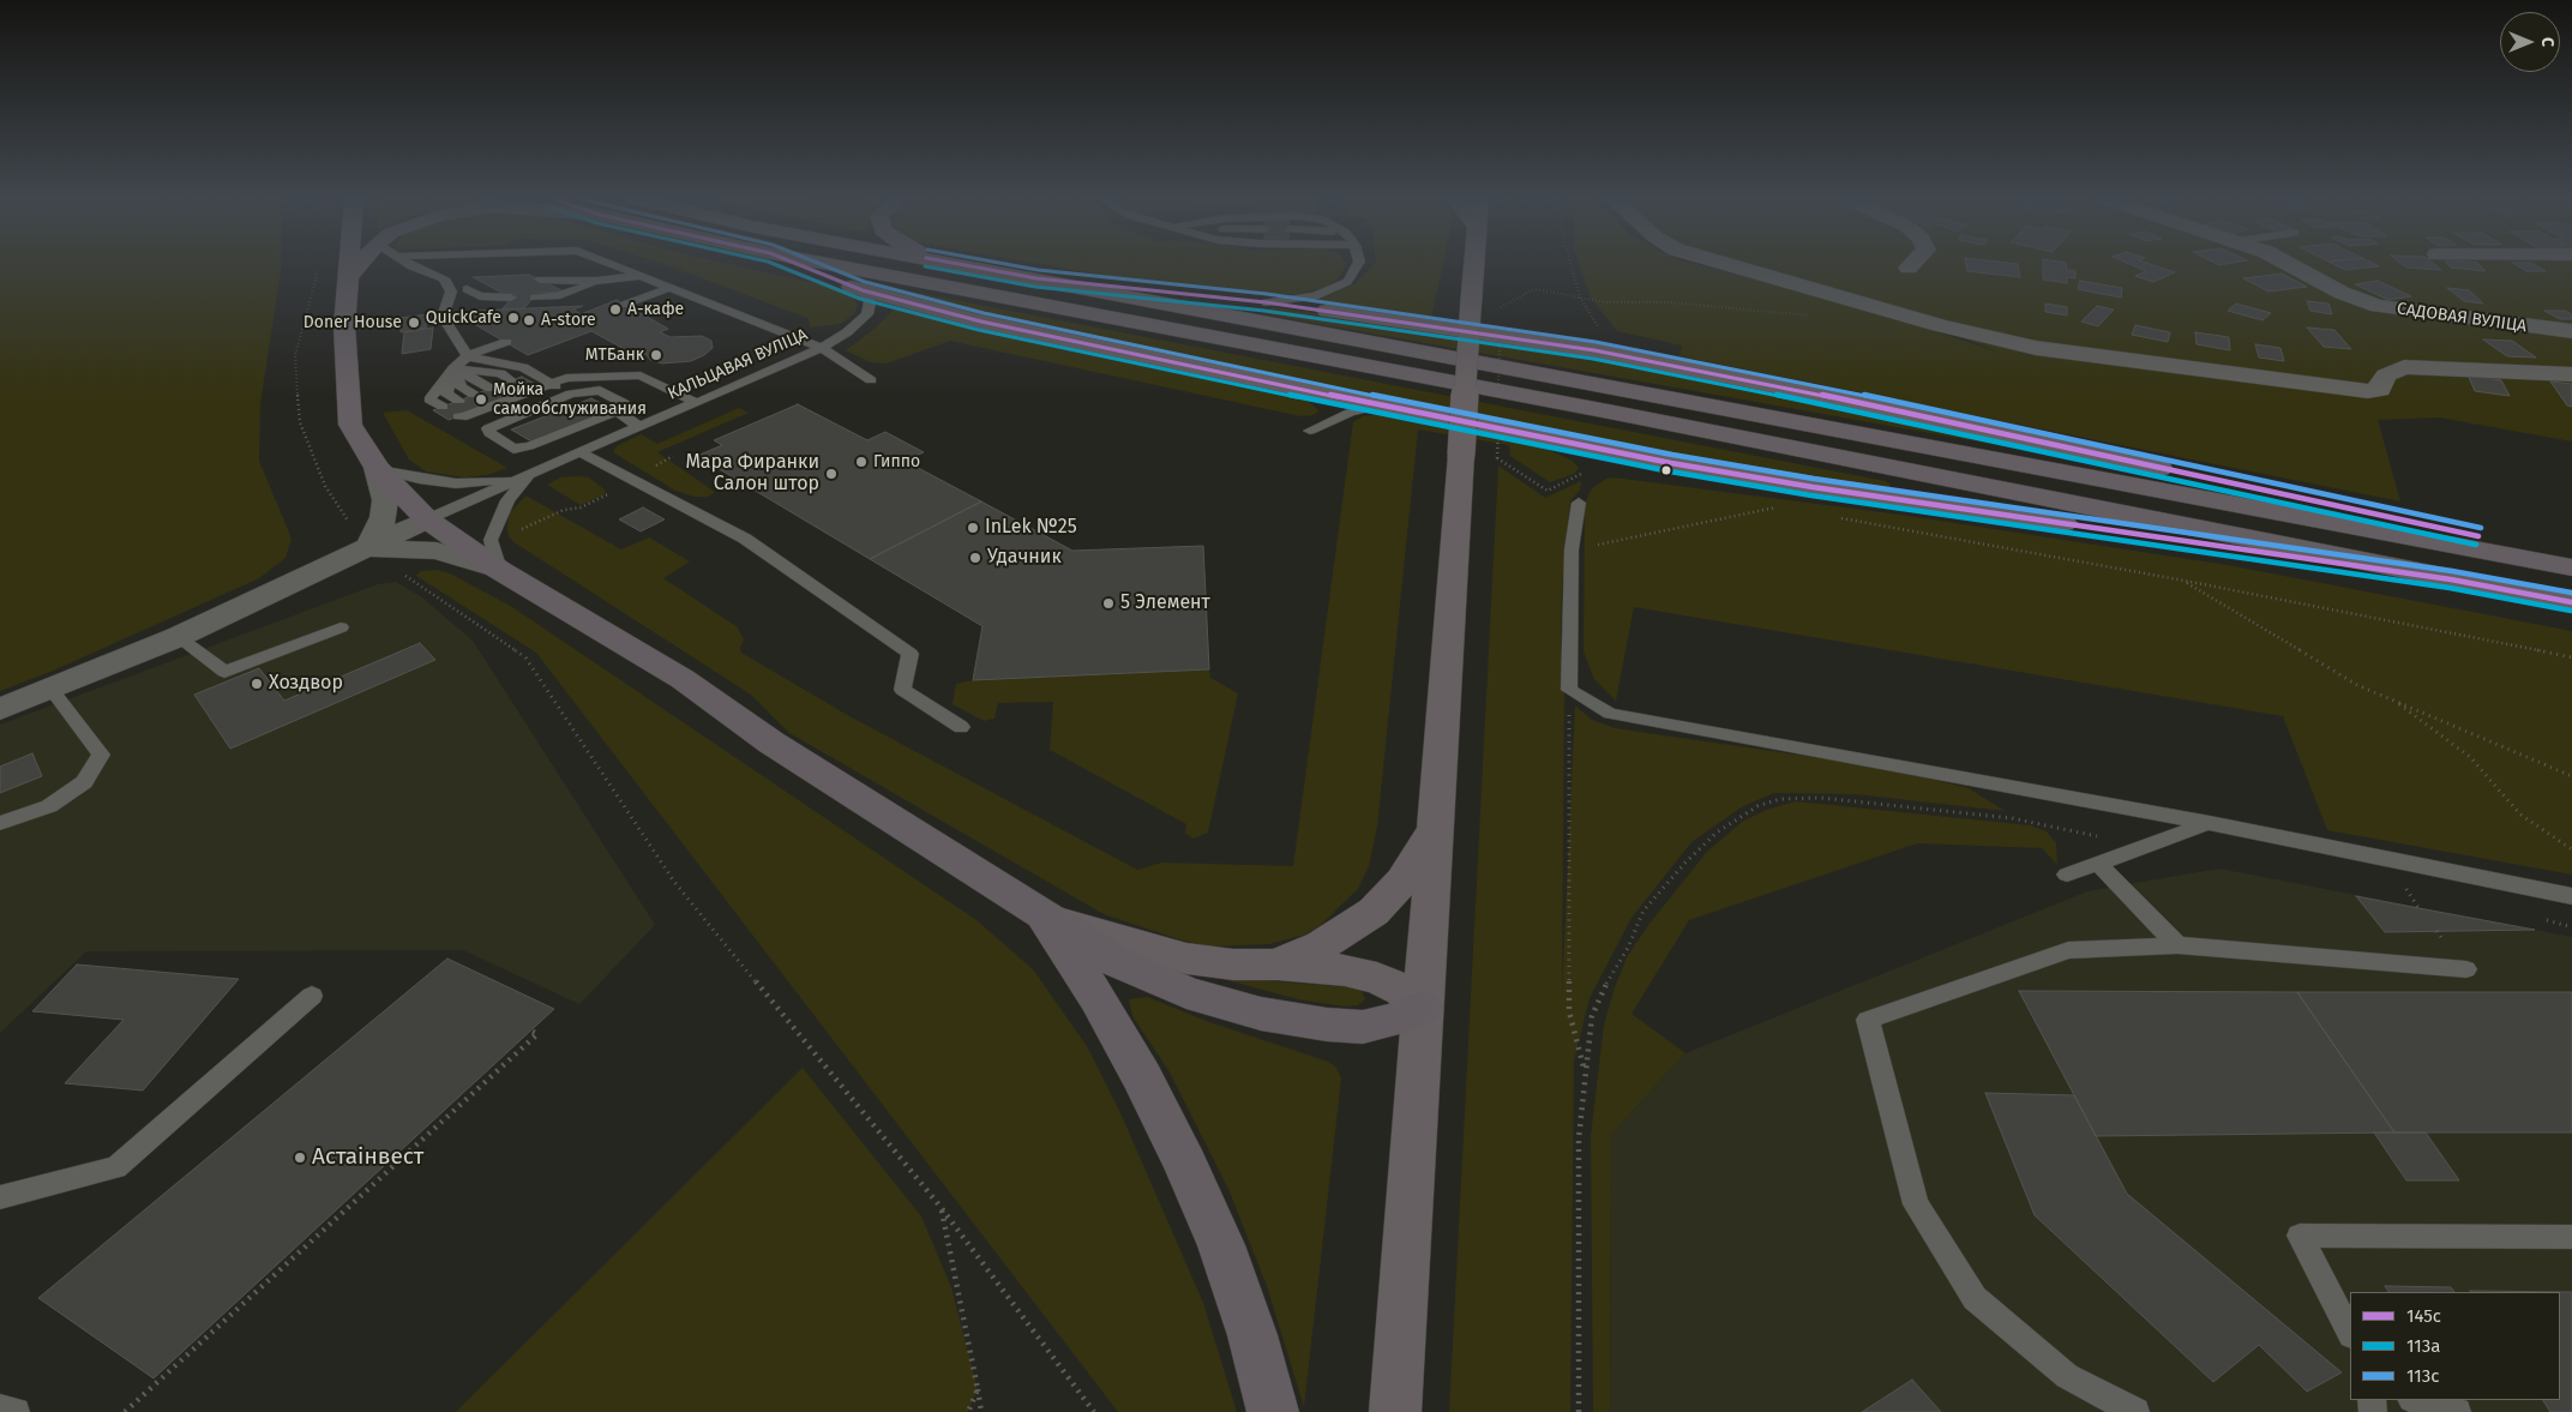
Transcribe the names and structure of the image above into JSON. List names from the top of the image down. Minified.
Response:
{"streets":{"street":["САДОВАЯ ВУЛІЦА"],"lane":["КАЛЬЦАВАЯ ВУЛІЦА"]},"places":["А-кафе","QuickCafe","A-store","Doner House","МТБанк","Мойка самообслуживания","Гиппо","Мара Фиранки Салон штор","InLek №25","Удачник","5 Элемент","Хоздвор","Астаінвест"],"lines":["transit line 145с","transit line 113а","transit line 113с"],"legend":["145с","113а","113с"],"north":"right"}
